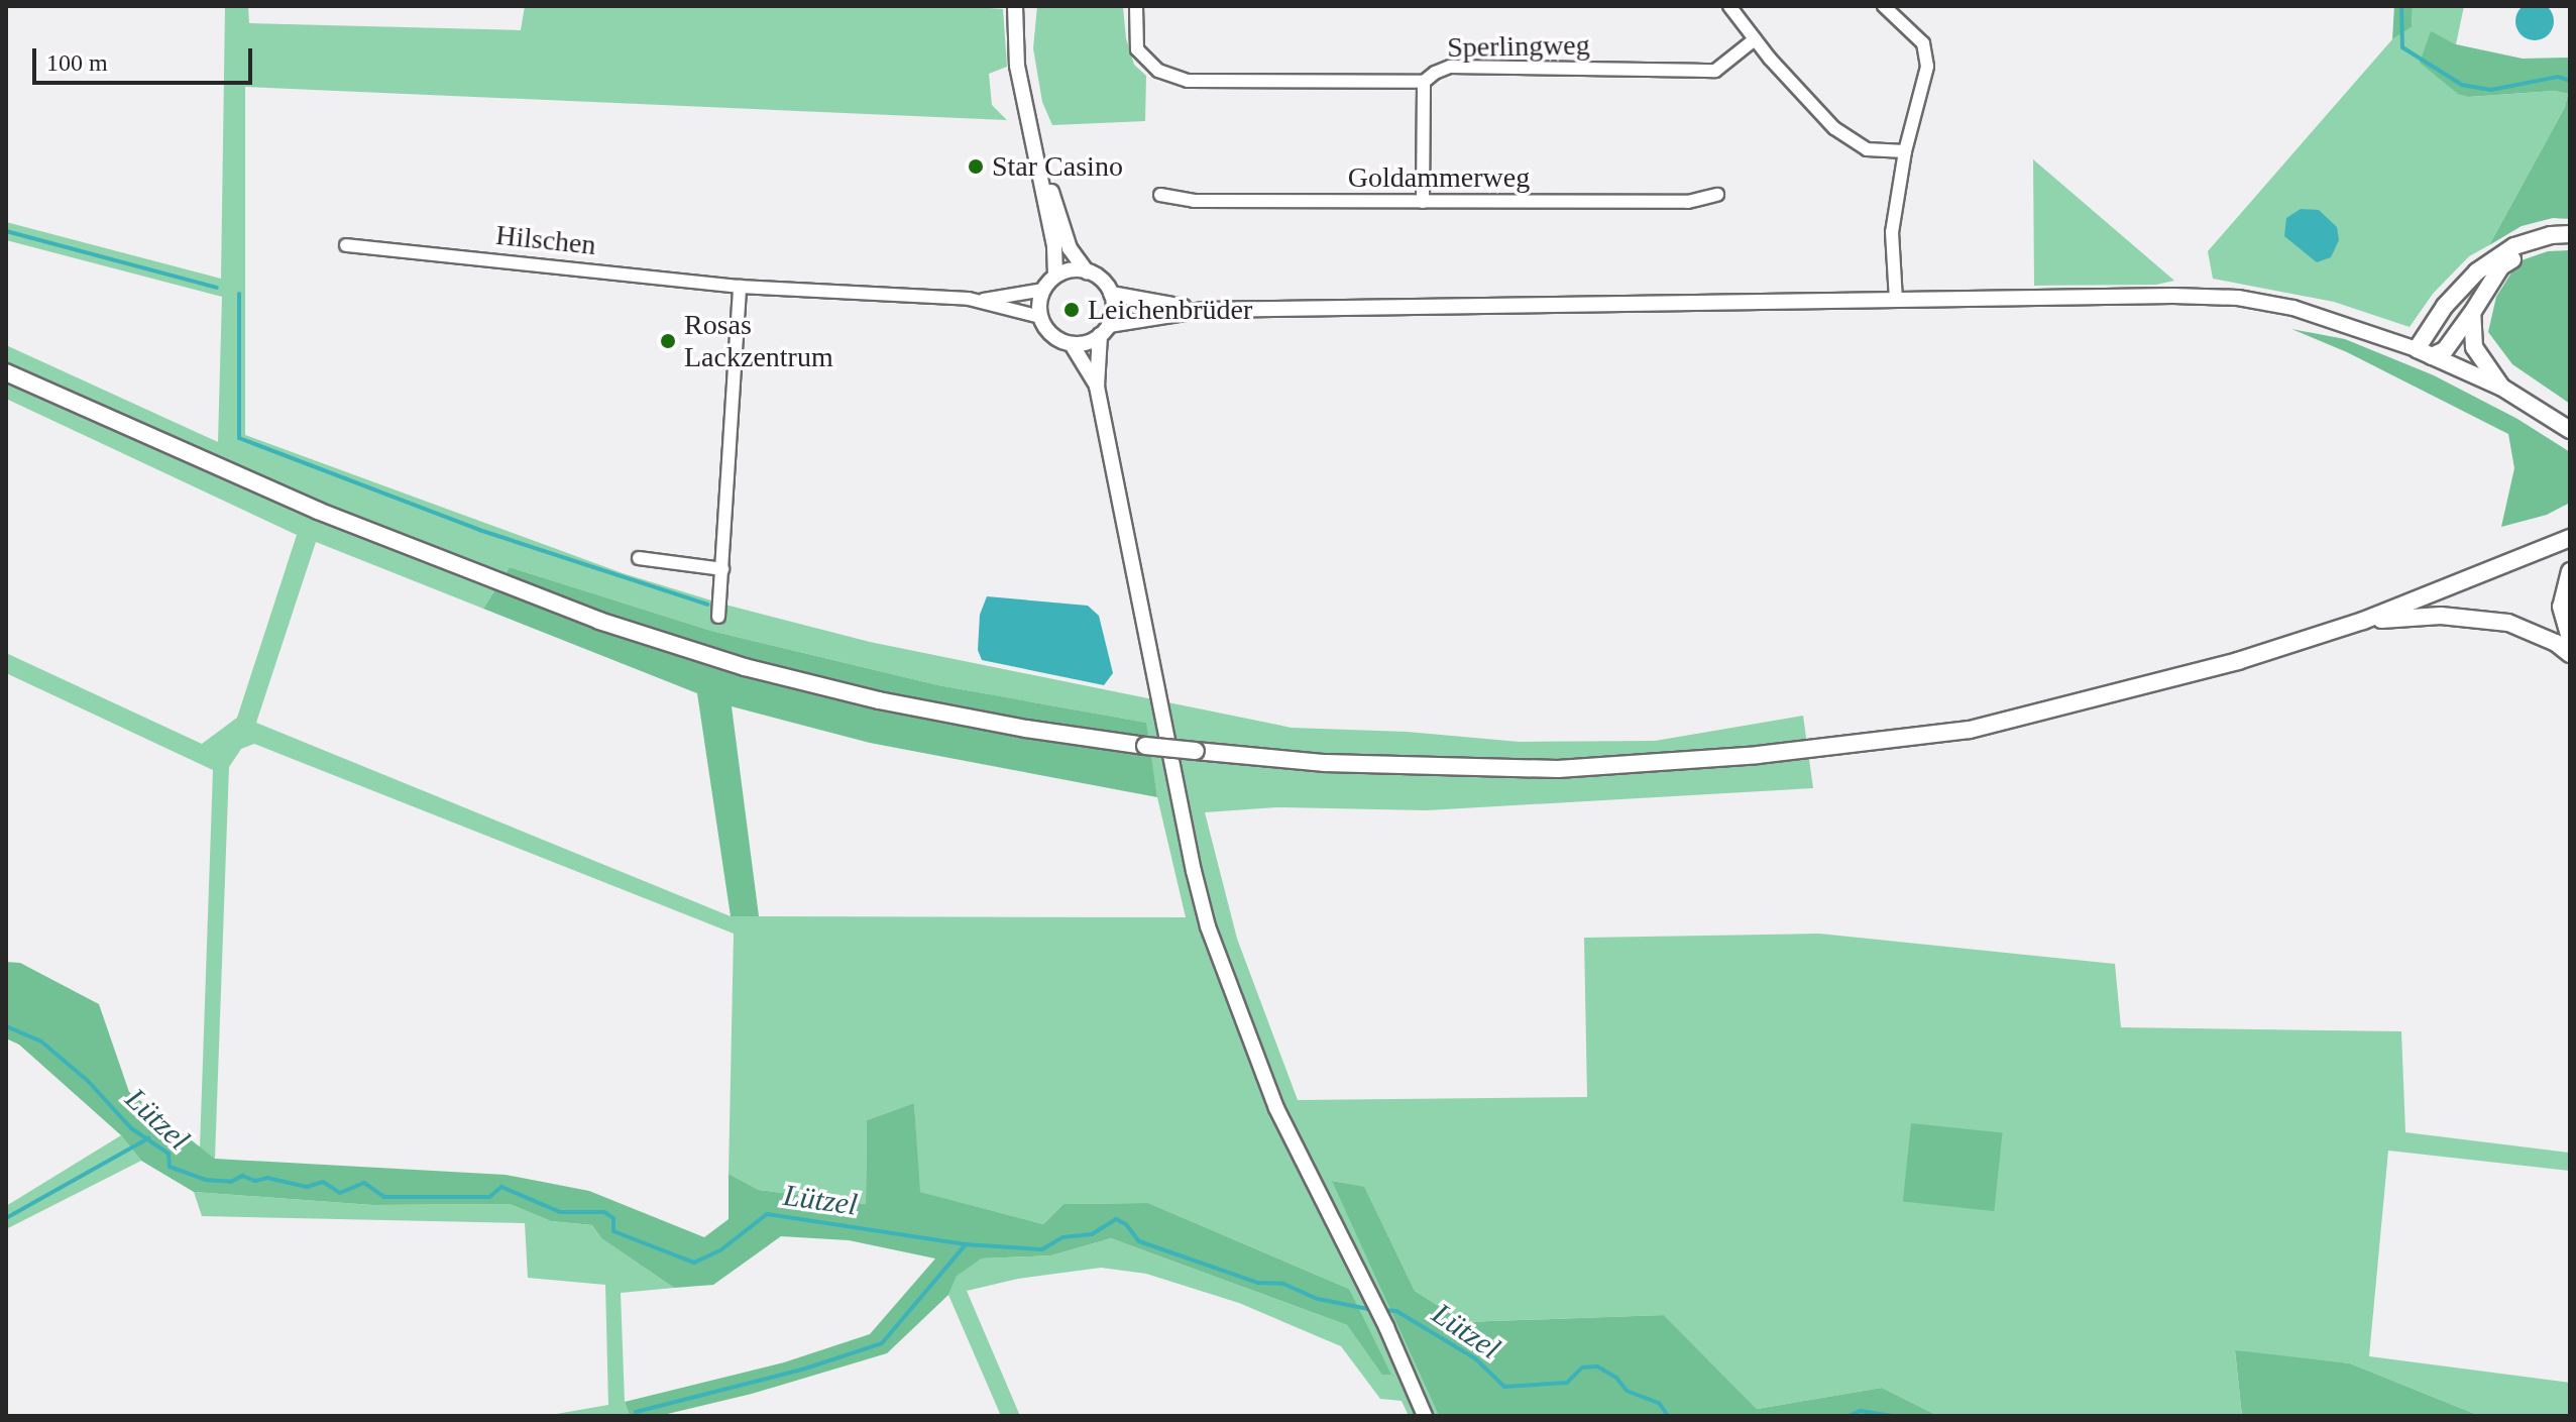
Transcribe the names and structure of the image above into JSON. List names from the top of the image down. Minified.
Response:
{"streets":{"street":["Sperlingweg","Goldammerweg","Hilschen"]},"water":["Lützel"],"places":["Star Casino","Leichenbrüder","Rosas Lackzentrum"],"scale_bar":"100 m"}
